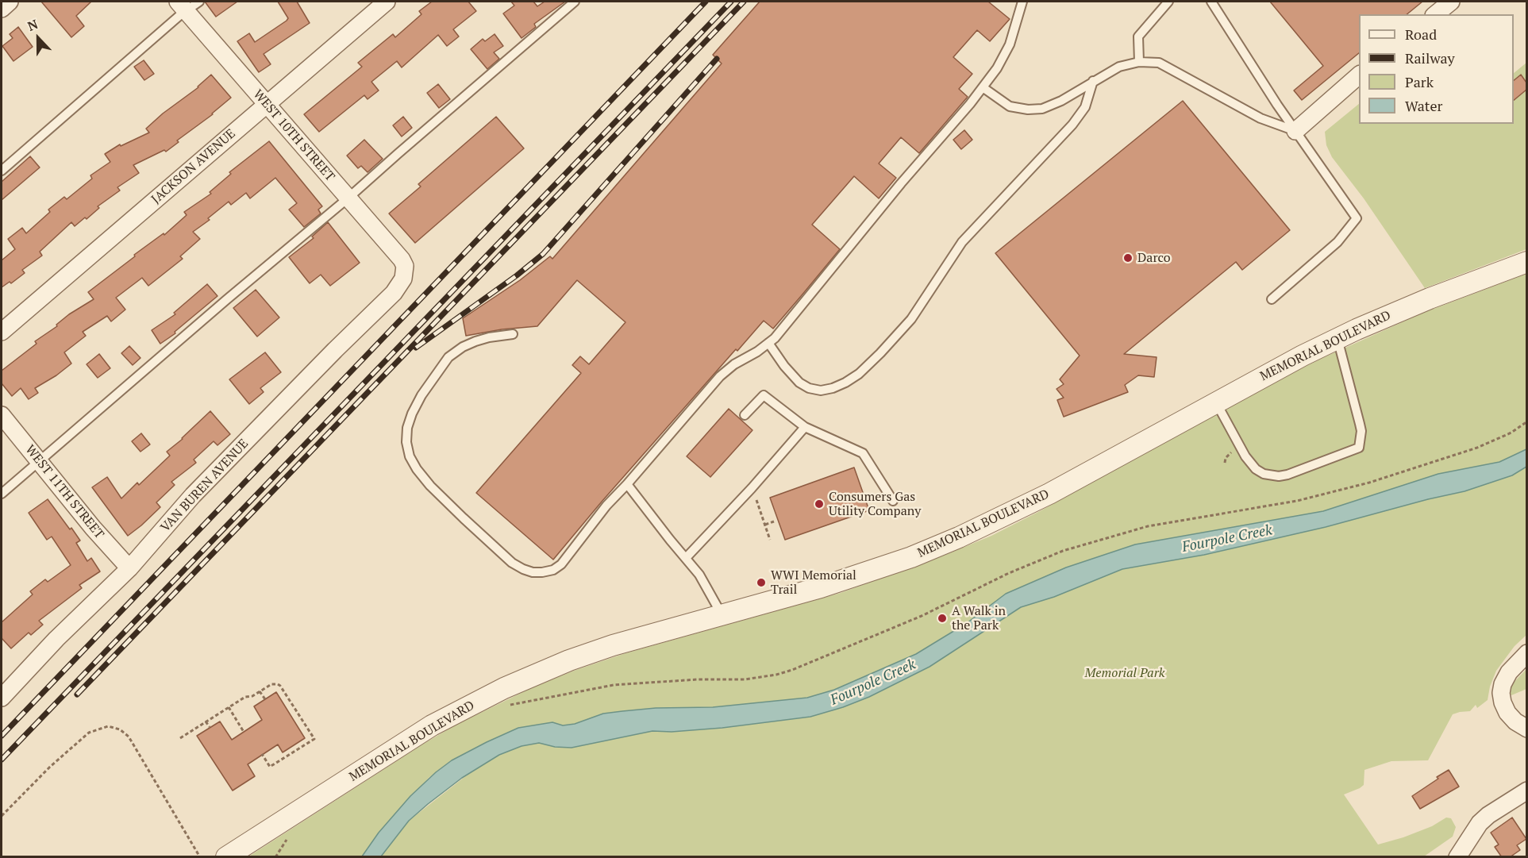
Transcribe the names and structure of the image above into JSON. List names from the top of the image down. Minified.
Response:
{"streets":{"street":["WEST 10TH STREET","JACKSON AVENUE","MEMORIAL BOULEVARD","VAN BUREN AVENUE","WEST 11TH STREET"]},"crossings":[["WEST 10TH STREET","JACKSON AVENUE"],["WEST 10TH STREET","VAN BUREN AVENUE"],["VAN BUREN AVENUE","WEST 11TH STREET"]],"water":["Fourpole Creek"],"parks":["Memorial Park"],"places":["Darco","Consumers Gas Utility Company","WWI Memorial Trail","A Walk in the Park"],"legend":["Road","Railway","Park","Water"],"north":"top"}
